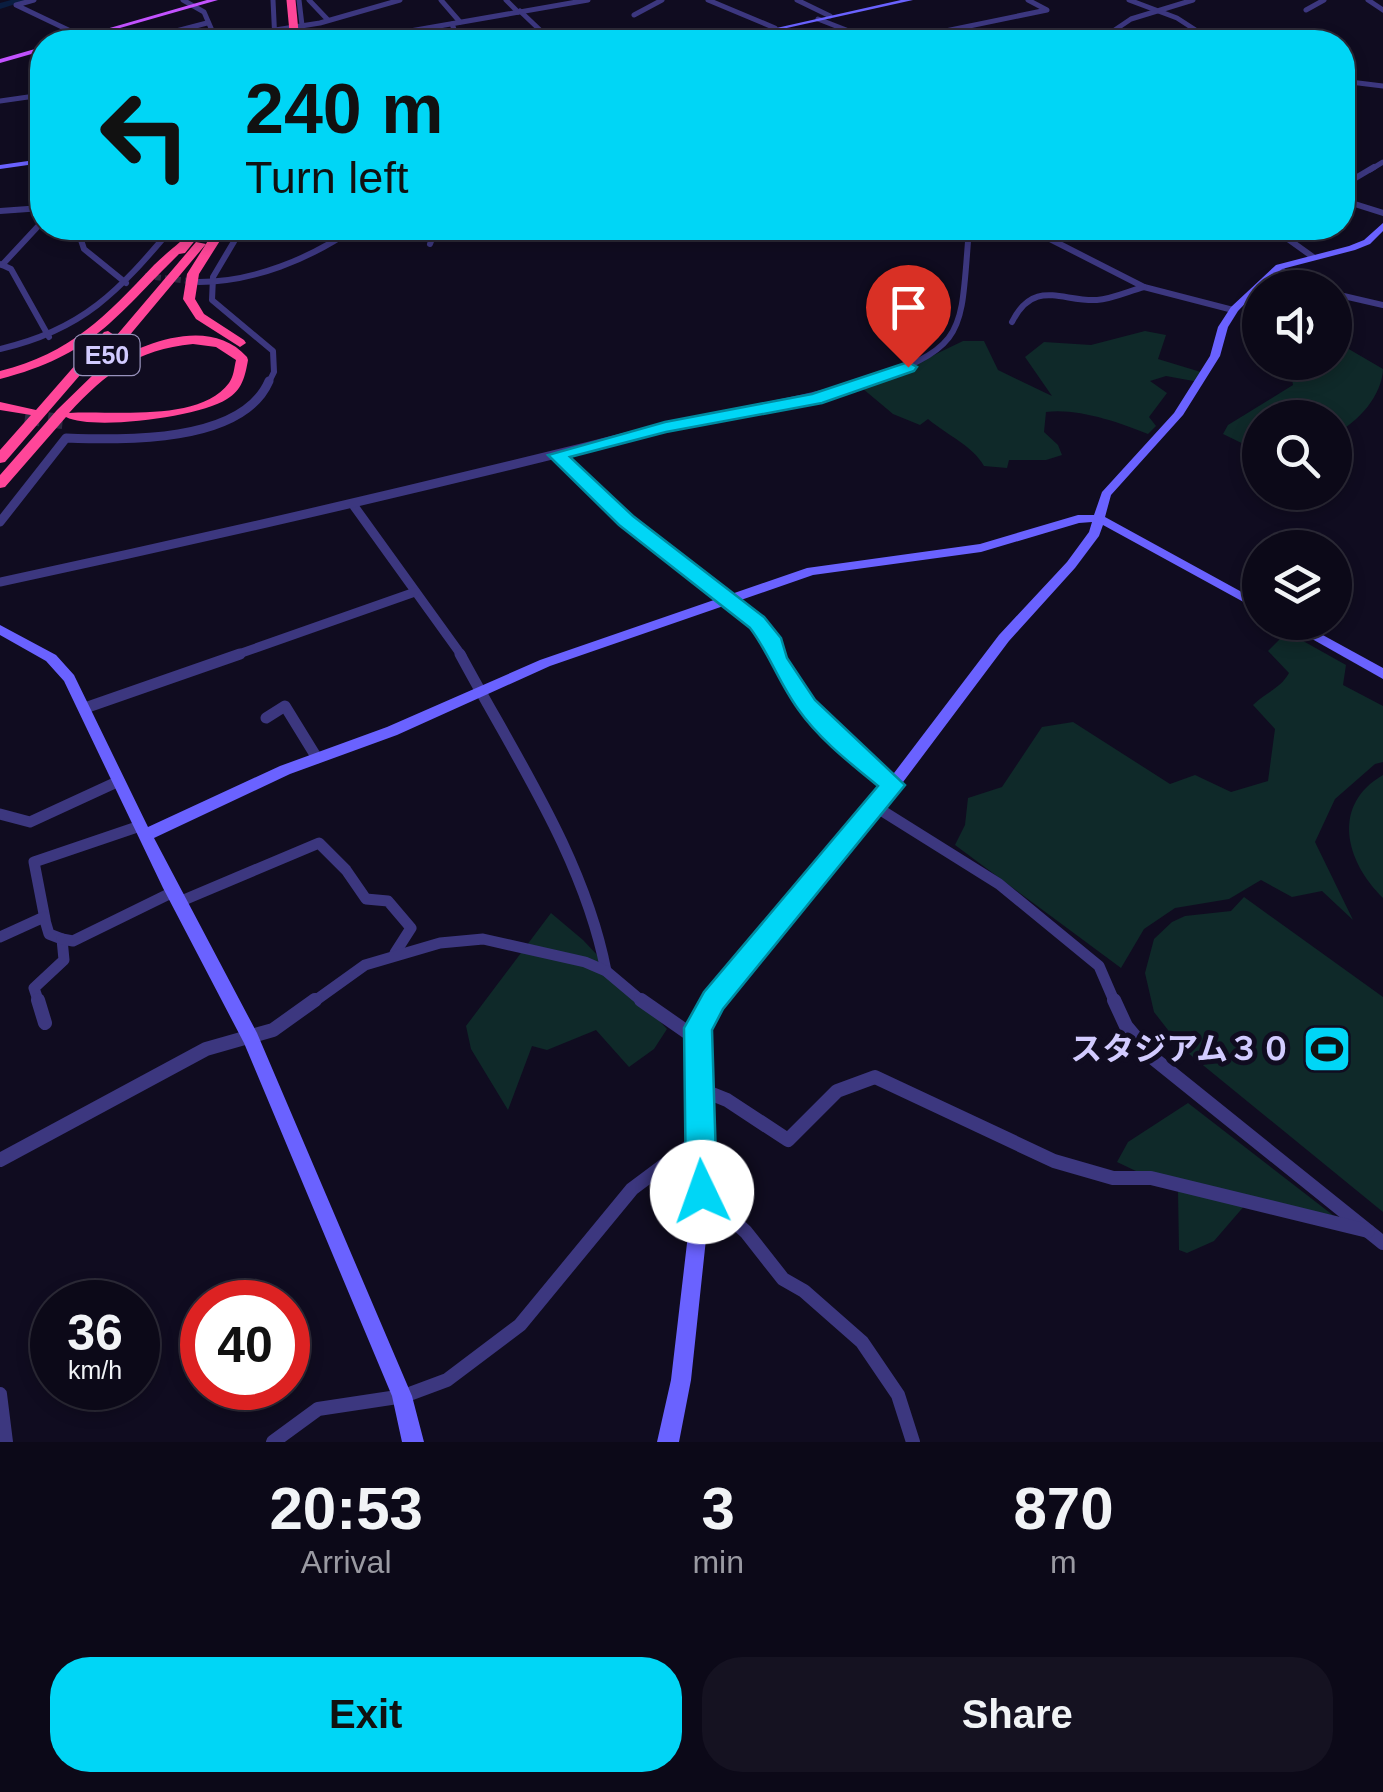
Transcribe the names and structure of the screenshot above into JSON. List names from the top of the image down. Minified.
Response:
{"streets":{"highway":["E50"]},"places":{"sports":["スタジアム３０"]},"page":{"turn":["240 m","Turn left"],"speed":"36 km/h","limit":"40","eta":["20:53","Arrival","3","min","870","m"],"buttons":["Exit","Share"]}}
